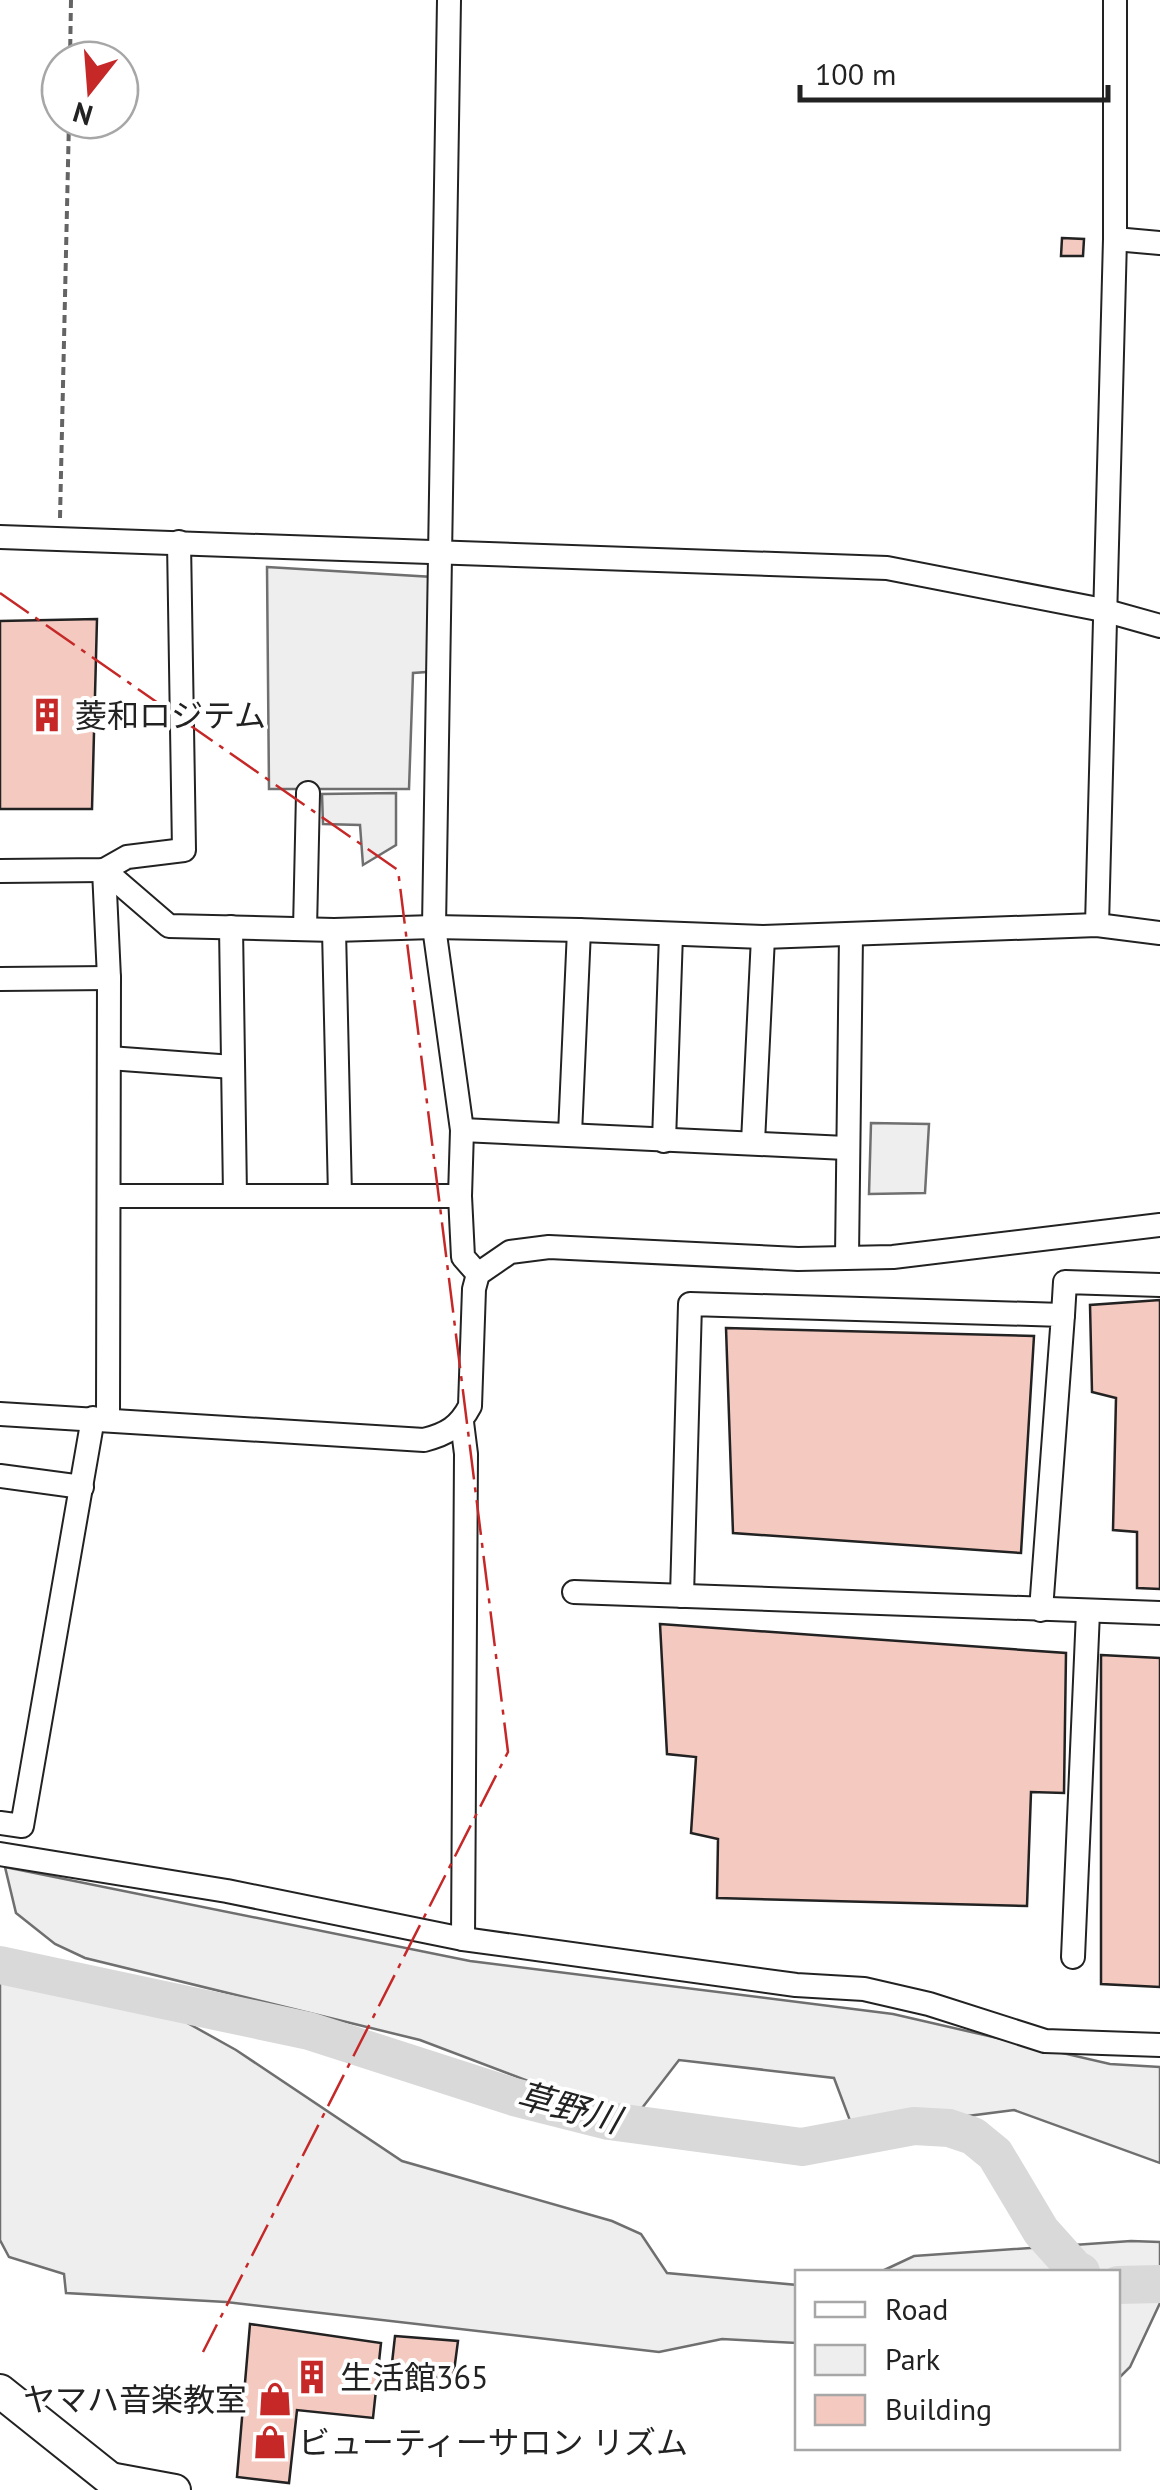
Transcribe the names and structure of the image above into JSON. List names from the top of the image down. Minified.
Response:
{"water":["草野川"],"places":{"building":["菱和ロジテム","生活館365"],"shop":["ヤマハ音楽教室","ビューティーサロン リズム"]},"legend":["Road","Park","Building"],"scale_bar":"100 m","north":"bottom"}
